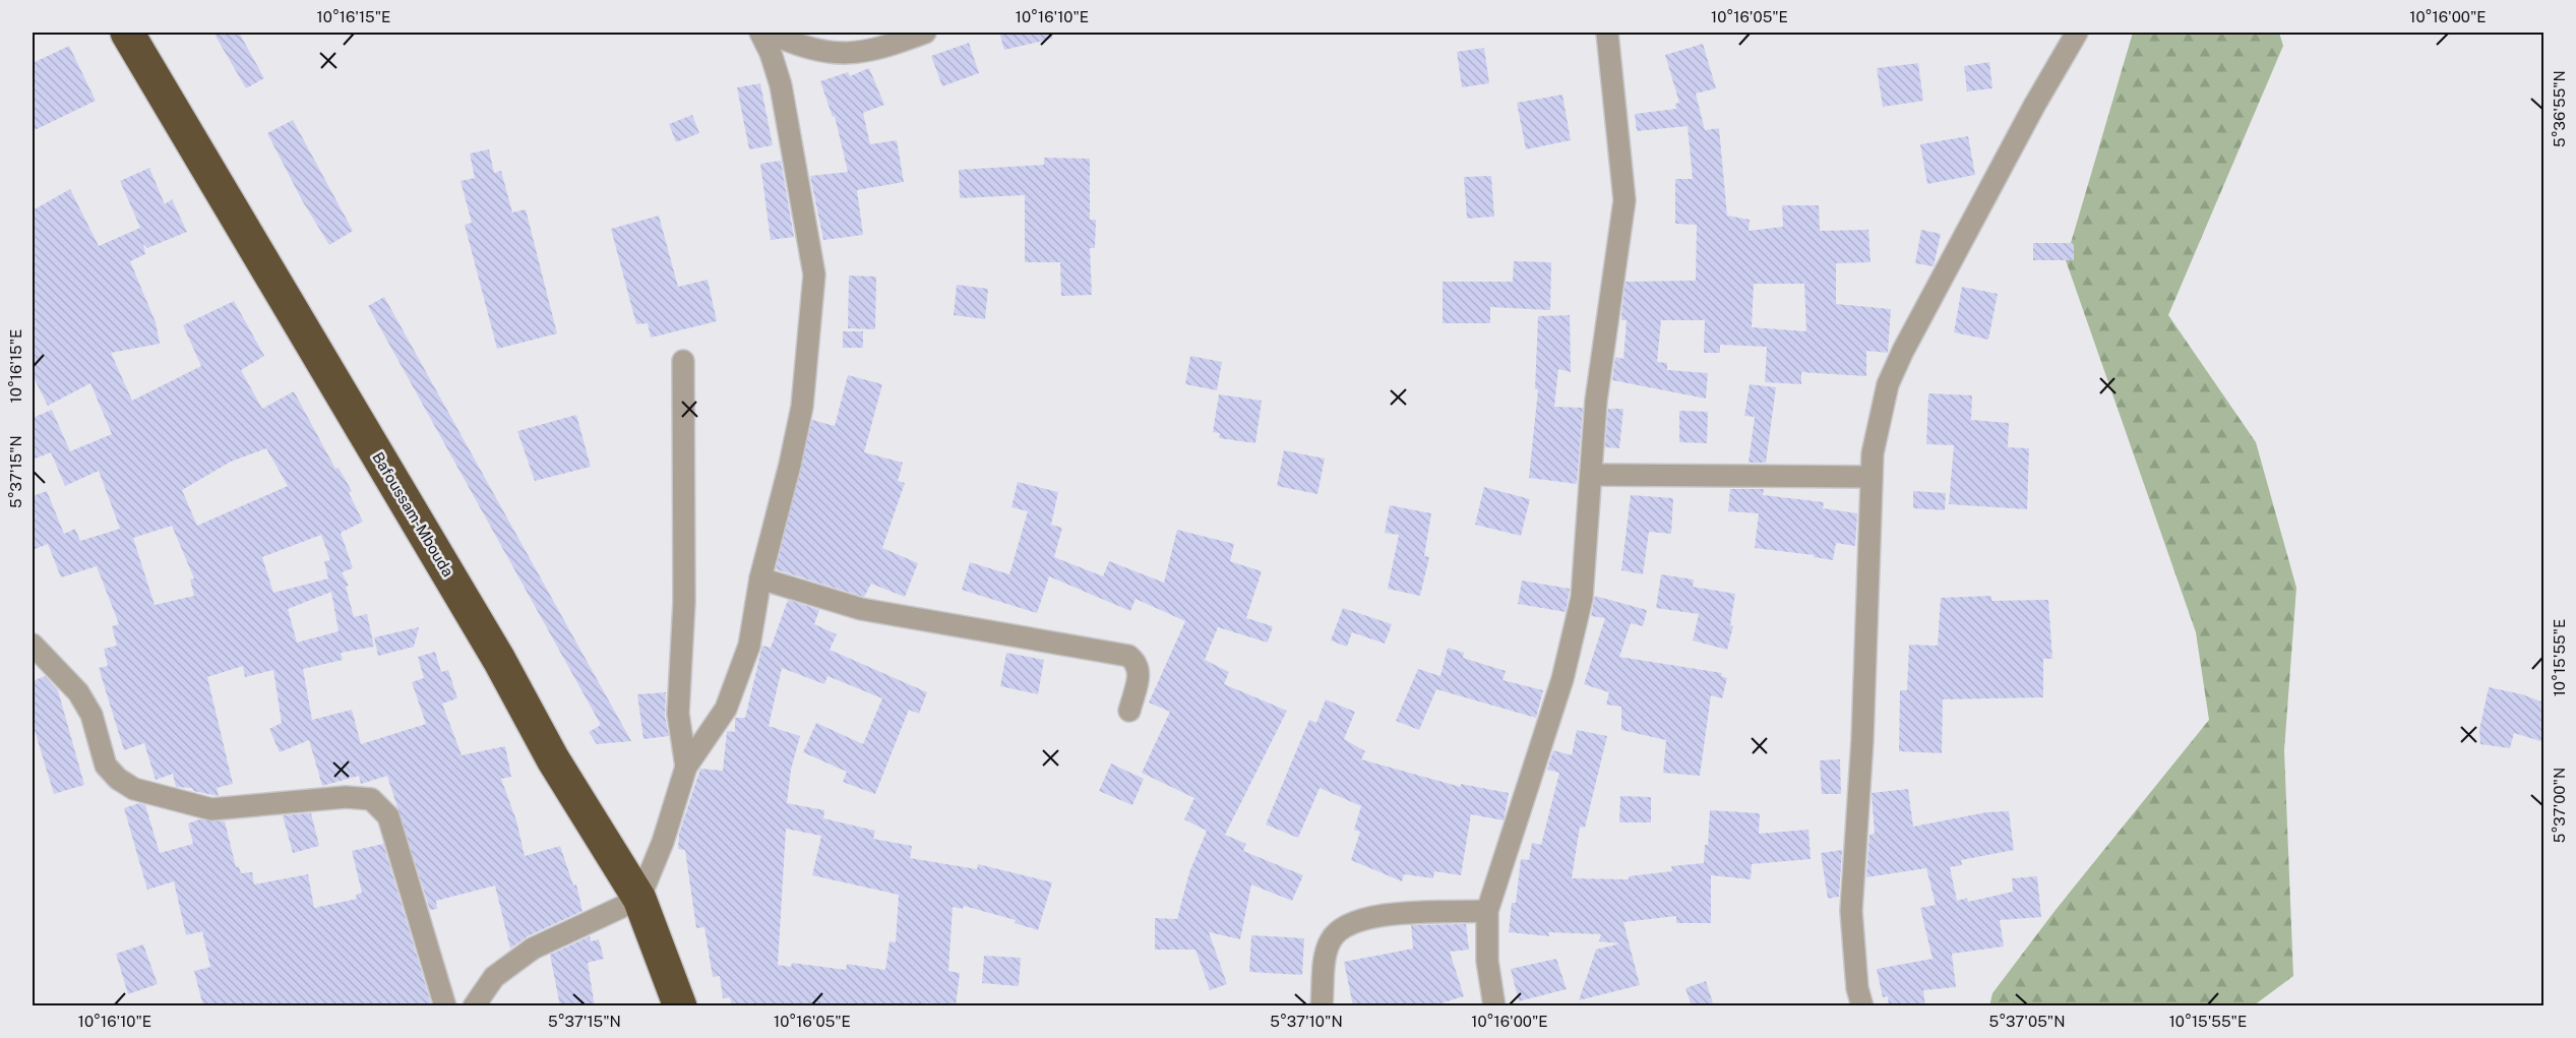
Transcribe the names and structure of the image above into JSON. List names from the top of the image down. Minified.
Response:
{"streets":{"highway":["Bafoussam-Mbouda"]},"coordinates":["10°16'15\"E","10°16'10\"E","10°16'05\"E","10°16'00\"E","5°36'55\"N","5°37'15\"N","10°15'55\"E","5°37'00\"N","5°37'10\"N","5°37'05\"N"]}
